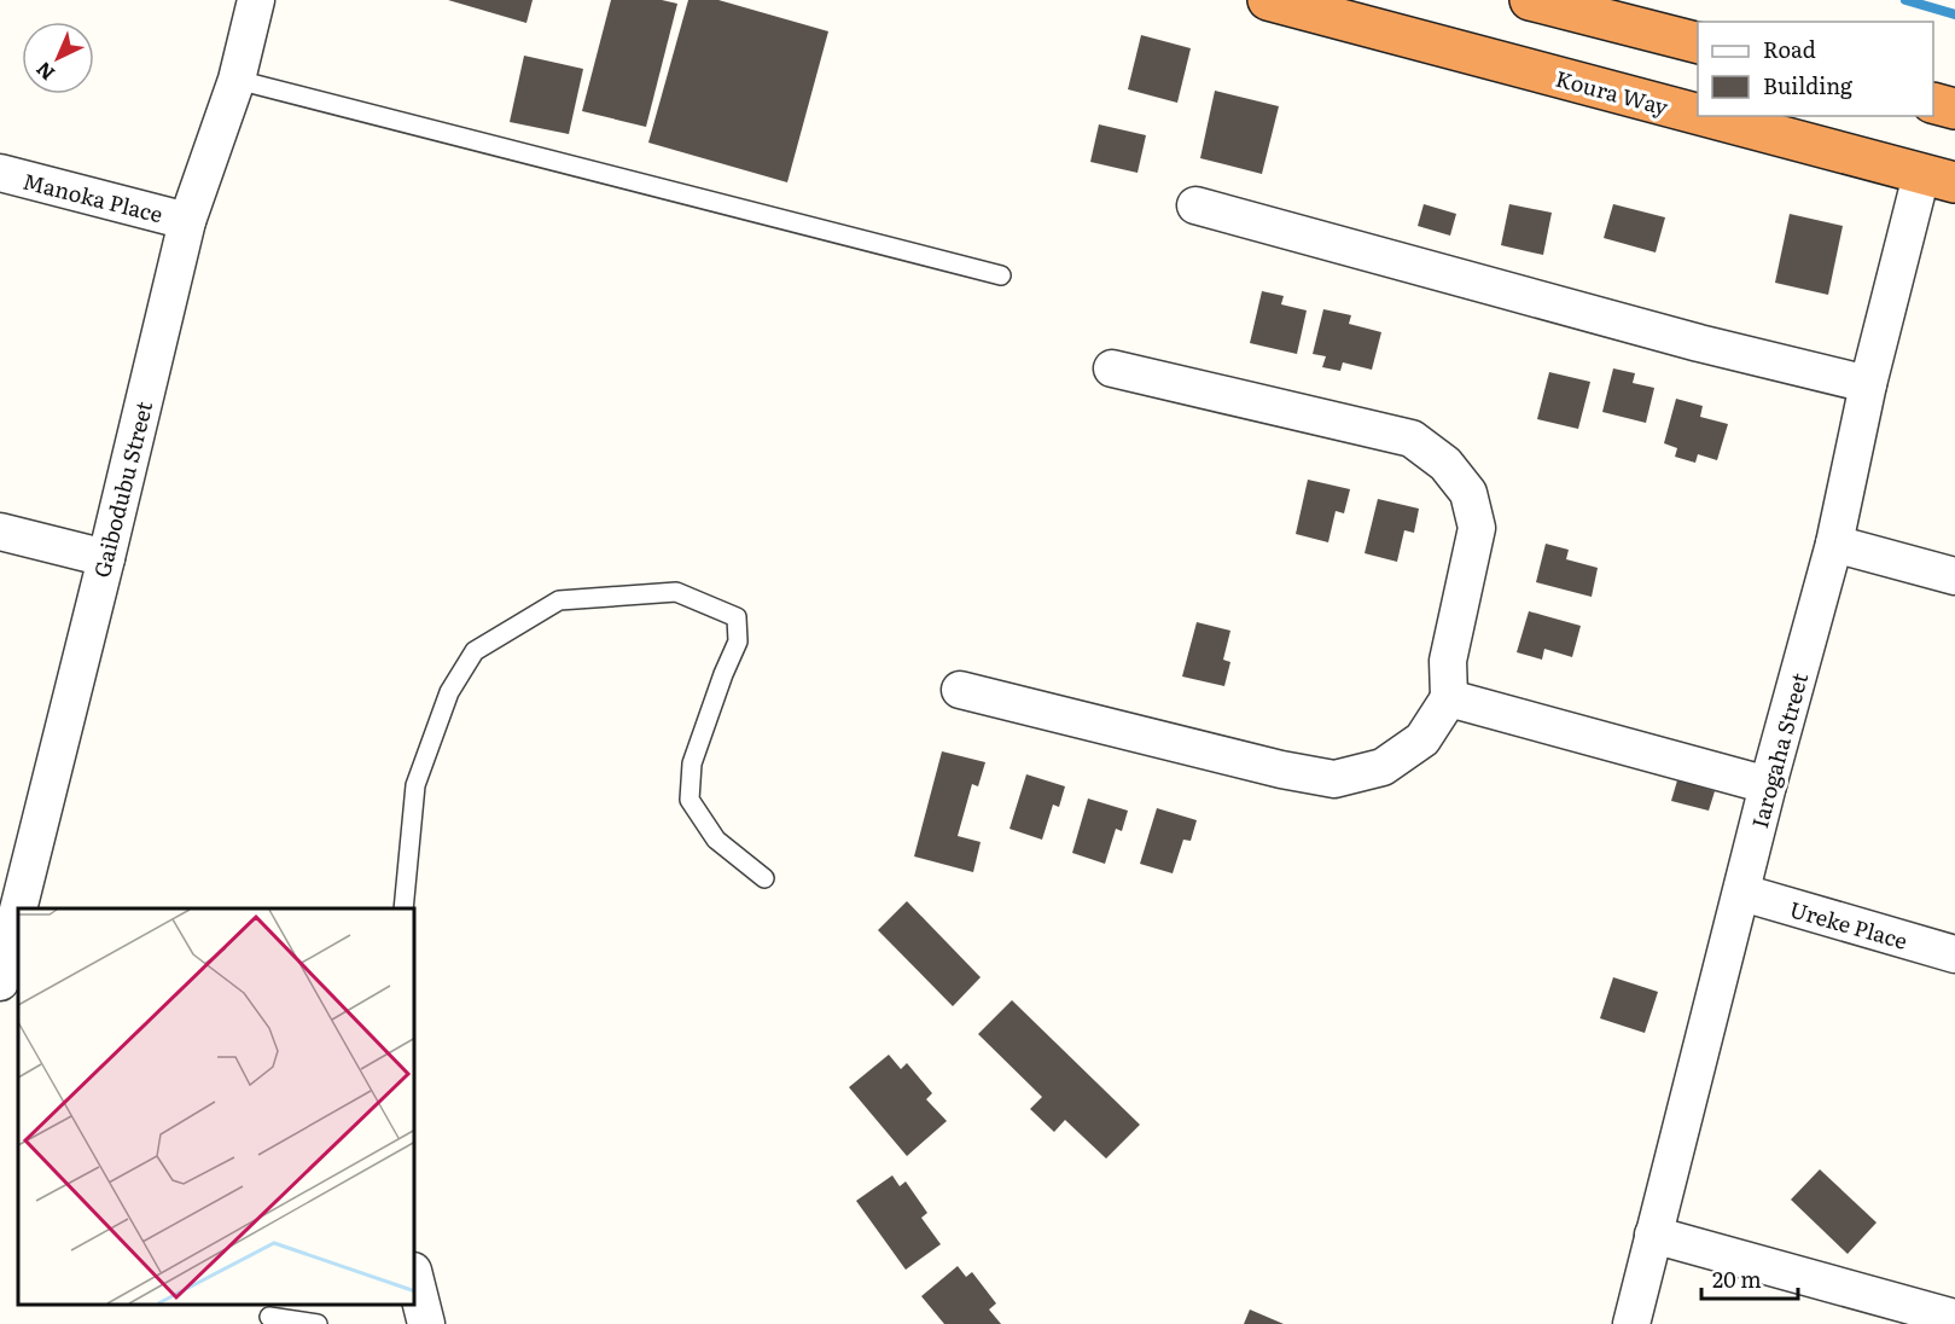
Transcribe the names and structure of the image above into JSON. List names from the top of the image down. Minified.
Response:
{"streets":{"highway":["Koura Way"],"street":["Manoka Place","Gaibodubu Street","Iarogaha Street","Ureke Place"]},"crossings":[["Koura Way","Iarogaha Street"],["Manoka Place","Gaibodubu Street"],["Iarogaha Street","Ureke Place"]],"legend":["Road","Building"],"scale_bar":"20 m","north":"bottom left"}
